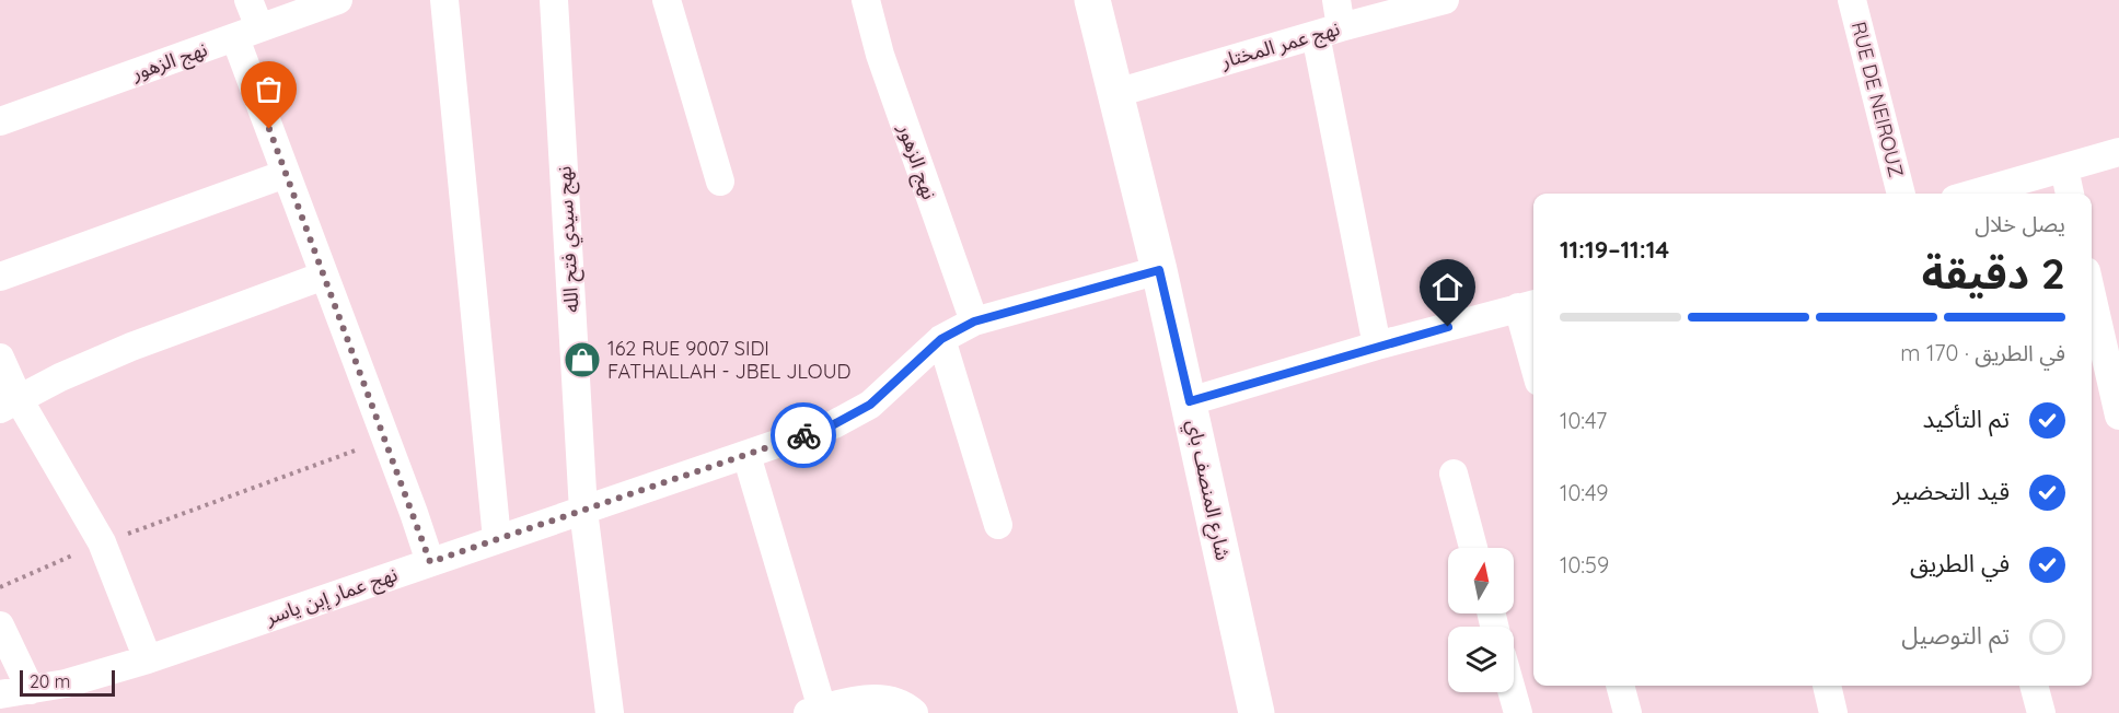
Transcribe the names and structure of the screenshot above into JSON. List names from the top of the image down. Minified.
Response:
{"streets":{"street":["نهج عمر المختار","نهج الزهور","RUE DE NEIROUZ","نهج سيدي فتح الله","شارع المنصف باي","نهج عمار إبن ياسر"]},"crossings":[["نهج عمر المختار","شارع المنصف باي"],["نهج الزهور","نهج عمار إبن ياسر"],["نهج سيدي فتح الله","نهج عمار إبن ياسر"],["شارع المنصف باي","نهج عمار إبن ياسر"]],"places":{"shop":["162 RUE 9007 SIDI FATHALLAH - JBEL JLOUD"]},"scale_bar":"20 m","north":"top","page":{"heading":["2 دقيقة","يصل خلال","11:14–11:19"],"bar":"في الطريق · 170 m","list":[["تم التأكيد","10:47"],["قيد التحضير","10:49"],["في الطريق","10:59"],"تم التوصيل"],"scale":"20 m"}}
